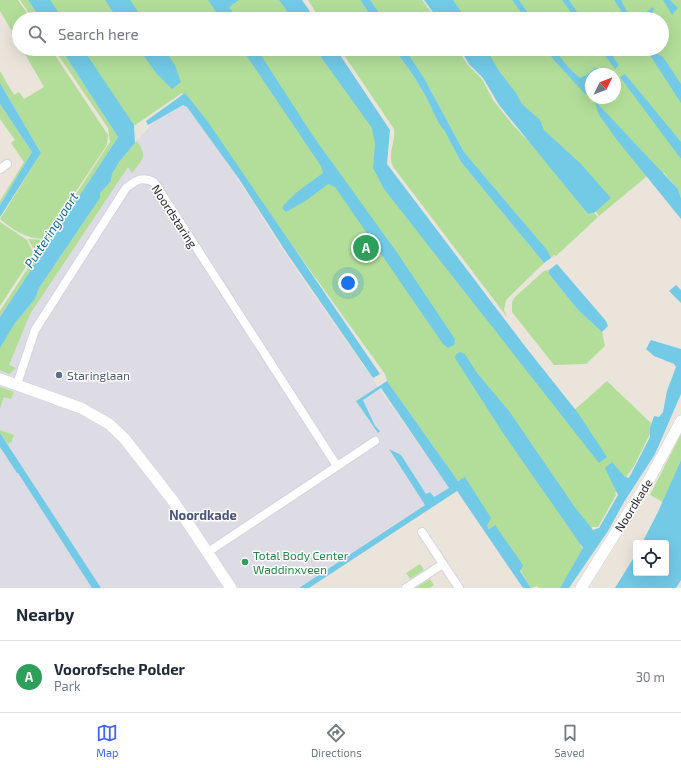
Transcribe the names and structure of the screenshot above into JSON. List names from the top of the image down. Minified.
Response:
{"streets":{"street":["Noordstaring","Noordkade"]},"districts":["Noordkade"],"water":["Putteringvaart"],"places":["Staringlaan","Total Body Center Waddinxveen"],"north":"top right","page":{"search":"Search here","pins":"A","heading":"Nearby","list":[{"mark":"A","name":"Voorofsche Polder","note":"Park","value":"30 m"}],"nav":["Map","Directions","Saved"]}}
